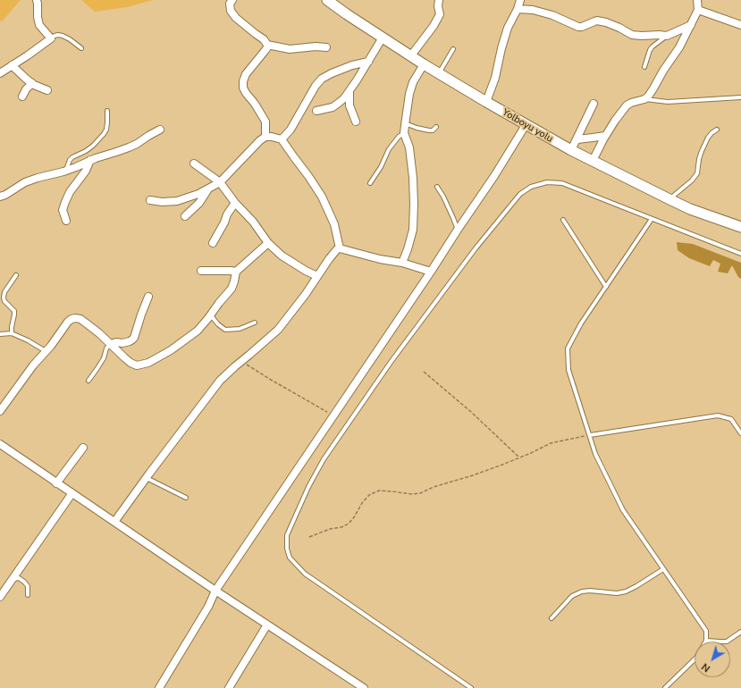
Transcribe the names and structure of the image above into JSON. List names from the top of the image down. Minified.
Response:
{"streets":{"main road":["Yolboyu yolu"]},"north":"bottom left"}
